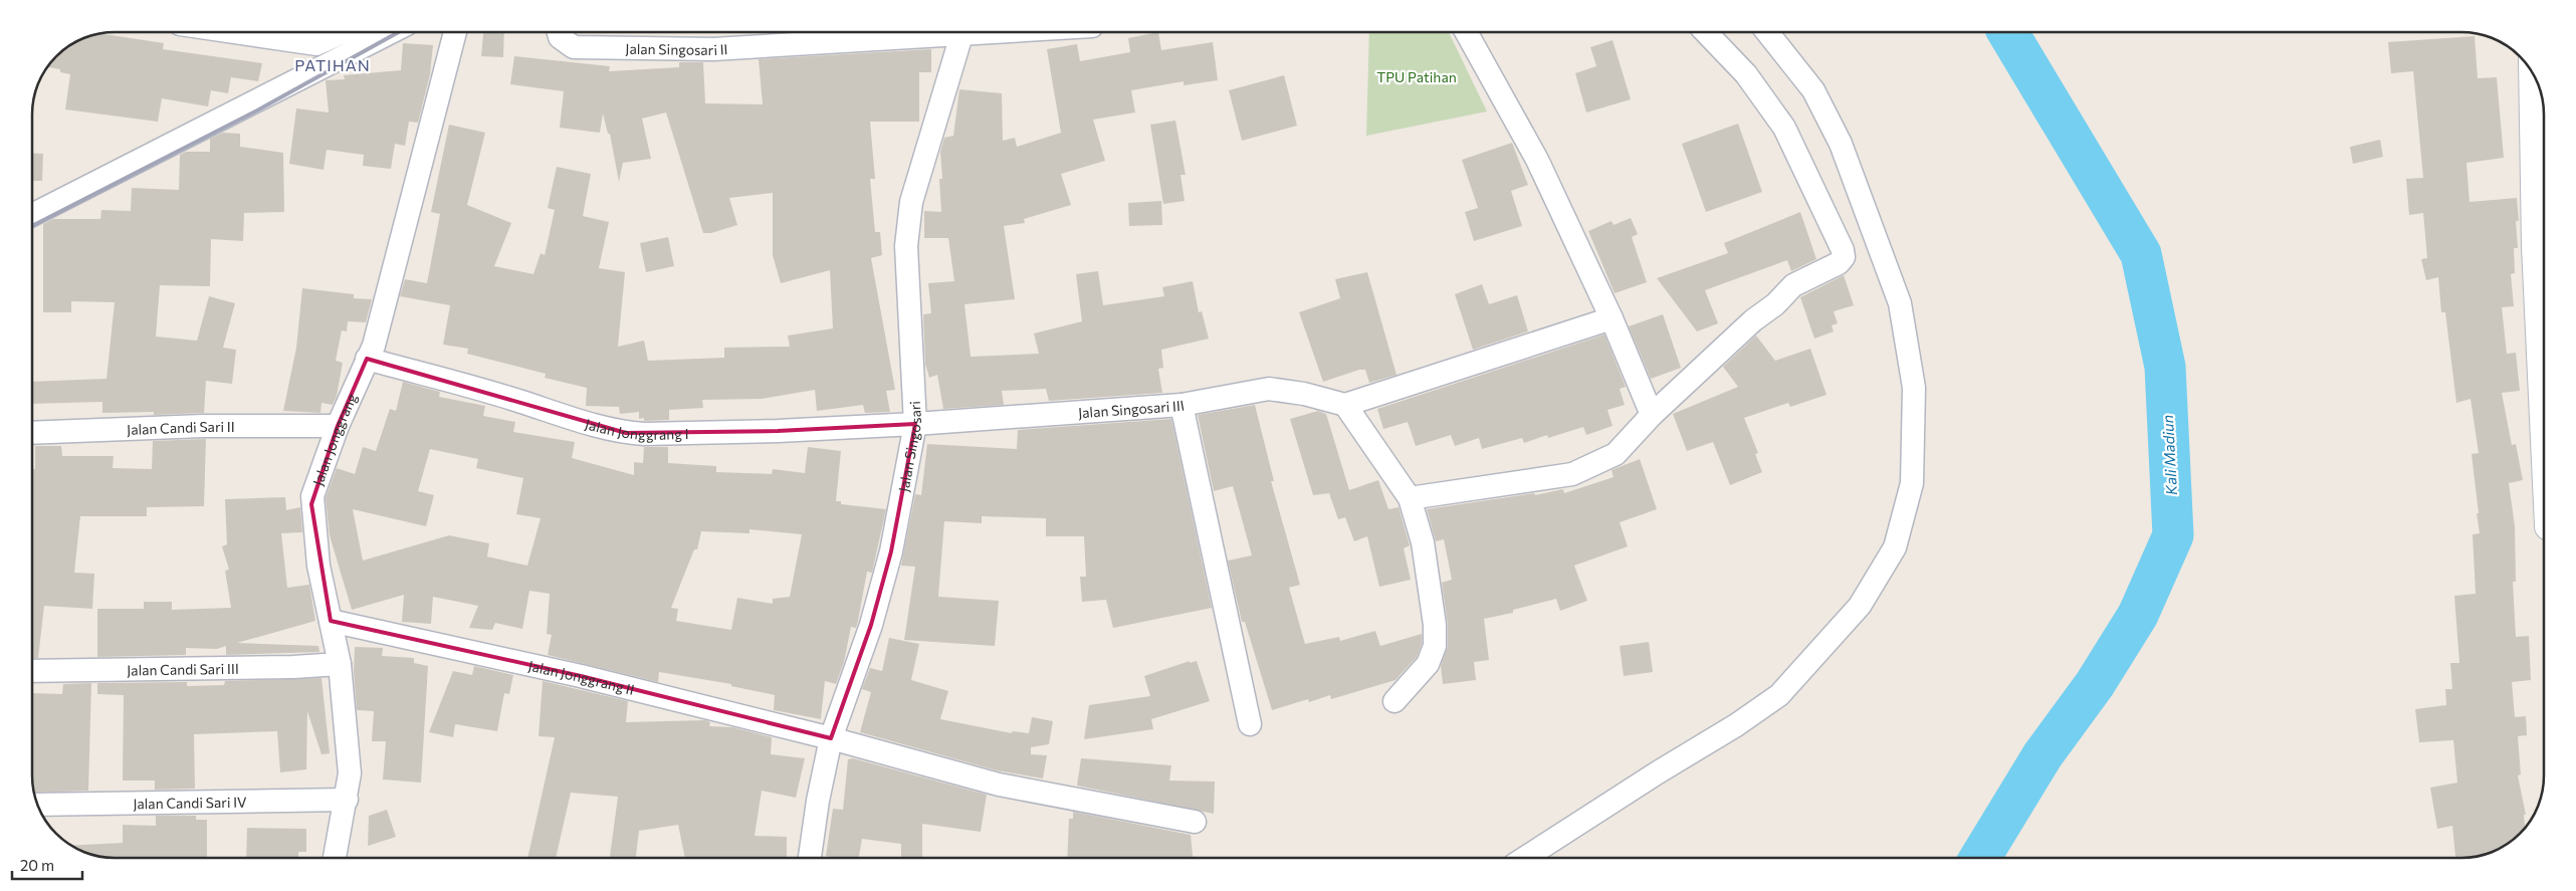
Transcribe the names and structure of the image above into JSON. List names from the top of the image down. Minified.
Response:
{"streets":{"street":["Jalan Singosari II","Jalan Singosari III","Jalan Candi Sari II","Jalan Jonggrang I","Jalan Jonggrang","Jalan Singosari","Jalan Candi Sari III","Jalan Jonggrang II","Jalan Candi Sari IV"]},"crossings":[["Jalan Singosari III","Jalan Jonggrang I"],["Jalan Singosari III","Jalan Singosari"],["Jalan Candi Sari II","Jalan Jonggrang"],["Jalan Jonggrang I","Jalan Jonggrang"],["Jalan Jonggrang I","Jalan Singosari"],["Jalan Jonggrang","Jalan Candi Sari III"],["Jalan Jonggrang","Jalan Jonggrang II"],["Jalan Jonggrang","Jalan Candi Sari IV"],["Jalan Singosari","Jalan Jonggrang II"]],"districts":["PATIHAN"],"water":["Kali Madiun"],"parks":["TPU Patihan"],"scale_bar":"20 m"}
